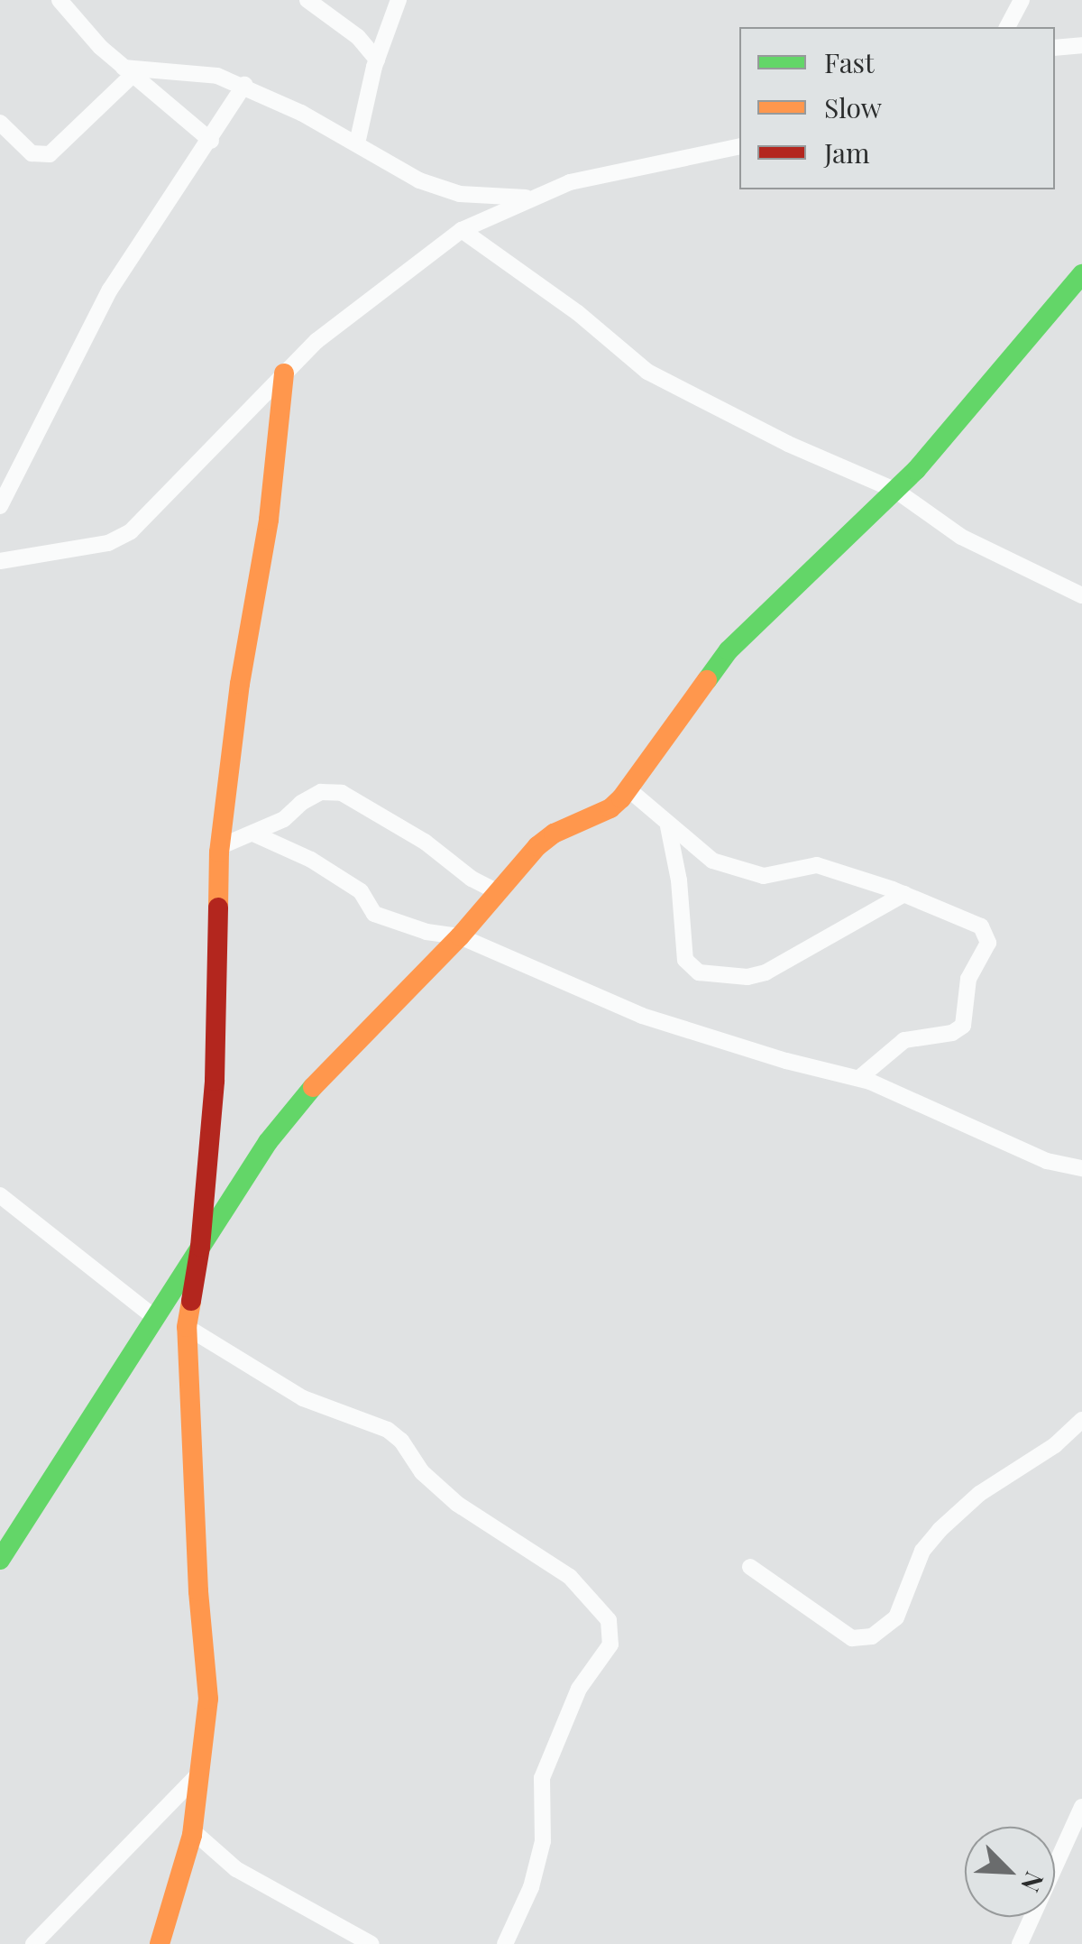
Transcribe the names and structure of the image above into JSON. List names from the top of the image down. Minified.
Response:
{"legend":["Fast","Slow","Jam"],"north":"bottom right"}
